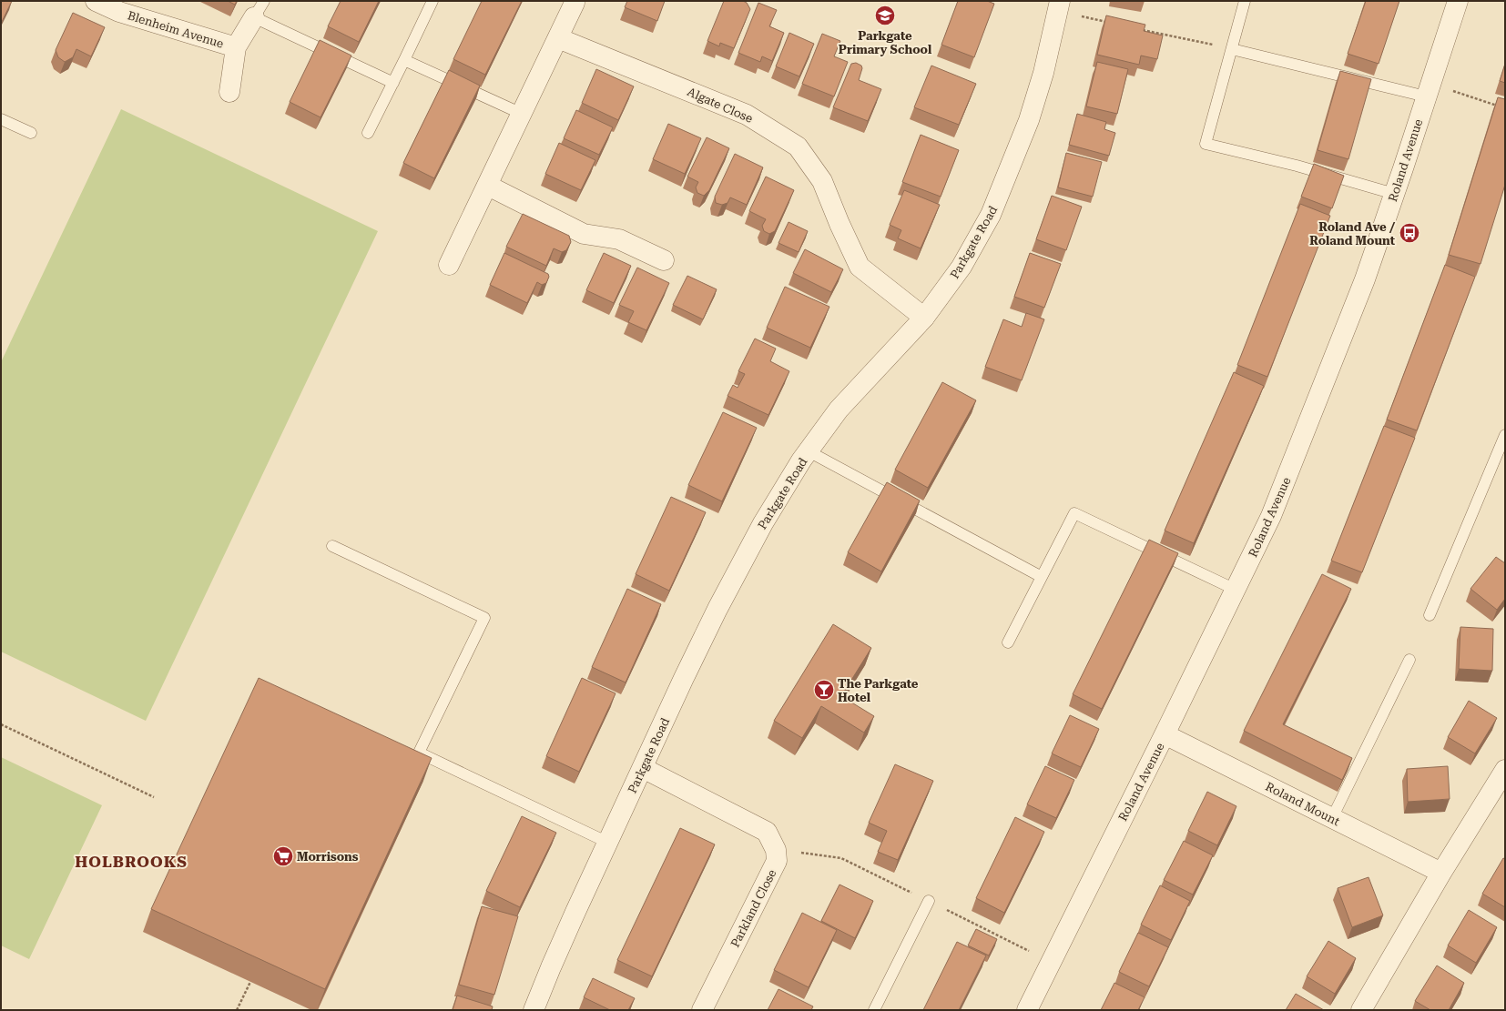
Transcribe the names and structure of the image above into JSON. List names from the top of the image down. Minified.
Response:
{"streets":{"street":["Blenheim Avenue","Algate Close","Roland Avenue","Parkgate Road","Roland Mount","Parkland Close"]},"crossings":[["Algate Close","Parkgate Road"],["Roland Avenue","Roland Mount"],["Parkgate Road","Parkland Close"]],"districts":["HOLBROOKS"],"places":{"school or university":["Parkgate Primary School"],"bus stop":["Roland Ave / Roland Mount"],"bar":["The Parkgate Hotel"],"supermarket":["Morrisons"]}}
